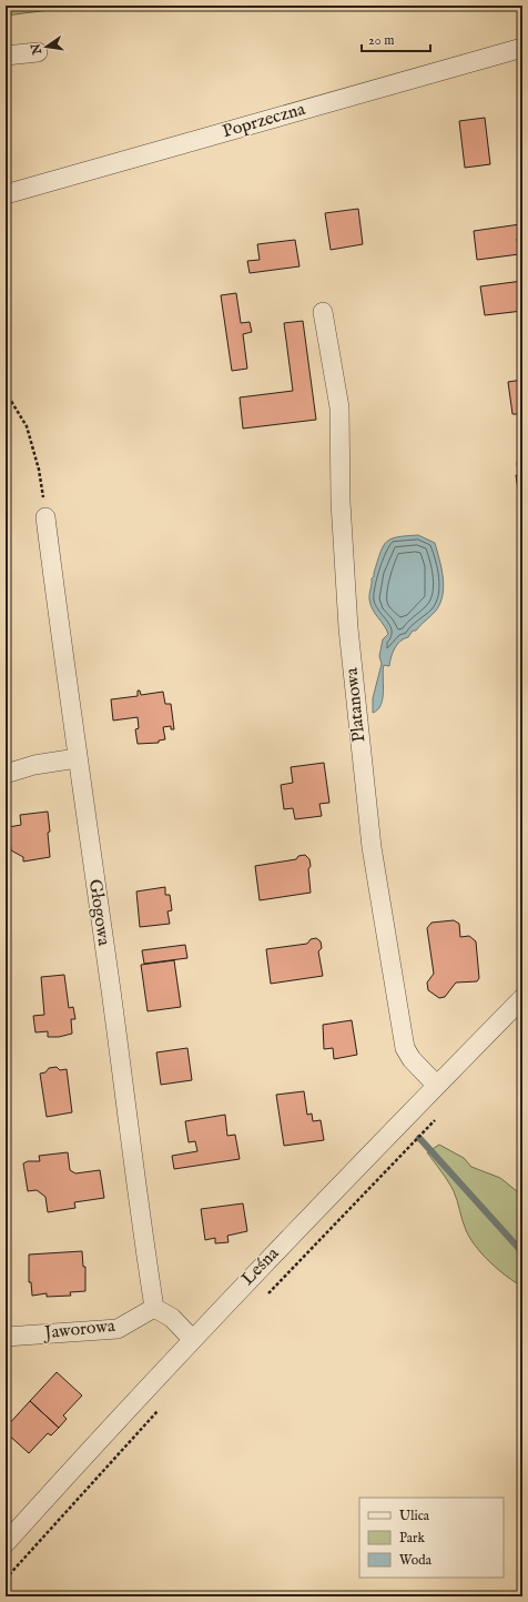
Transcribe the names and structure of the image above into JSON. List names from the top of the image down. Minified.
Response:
{"streets":{"street":["Poprzeczna","Platanowa","Głogowa","Leśna","Jaworowa"]},"crossings":[["Platanowa","Leśna"],["Głogowa","Jaworowa"]],"legend":["Ulica","Park","Woda"],"scale_bar":"20 m","north":"left"}
